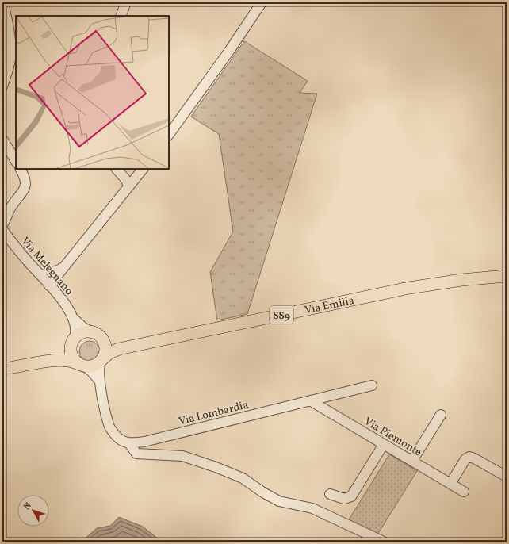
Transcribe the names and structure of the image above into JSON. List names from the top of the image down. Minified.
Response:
{"streets":{"main road":["Via Emilia","SS9"],"street":["Via Melegnano","Via Lombardia","Via Piemonte"]},"crossings":[["Via Melegnano","Via Emilia"],["Via Lombardia","Via Piemonte"]],"north":"top left"}
